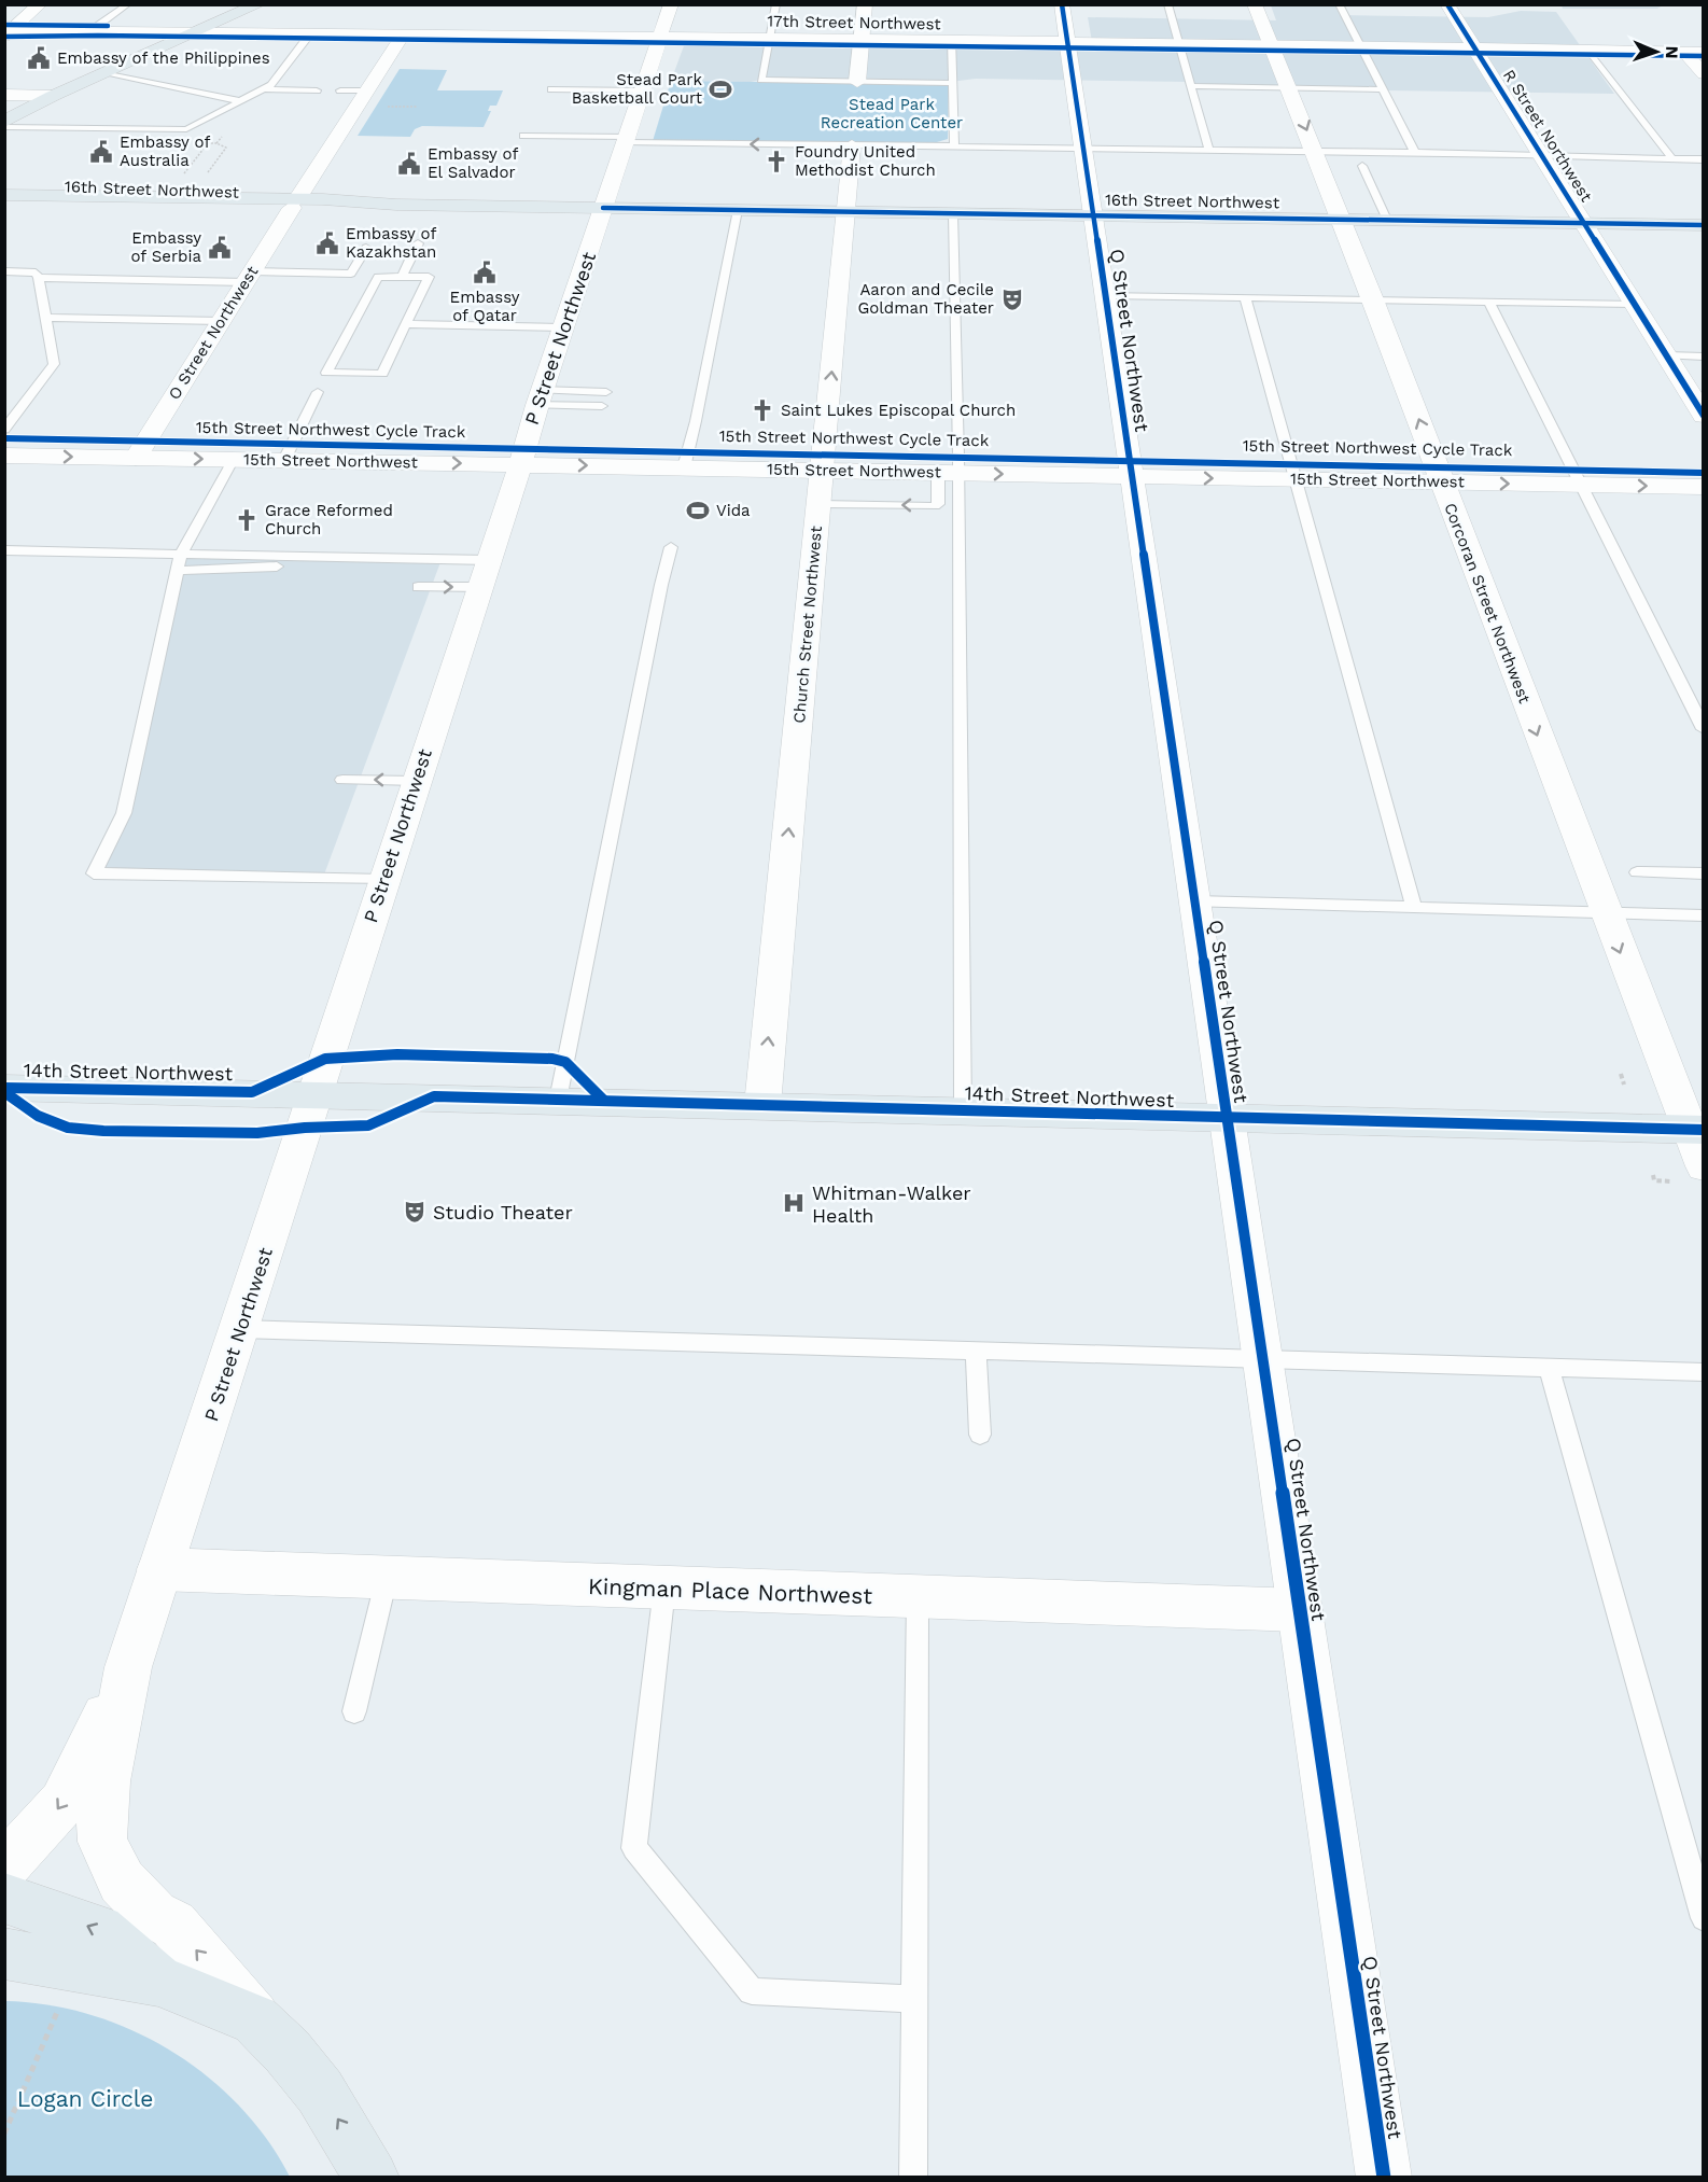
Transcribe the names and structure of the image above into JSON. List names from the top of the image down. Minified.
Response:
{"streets":{"main road":["17th Street Northwest","R Street Northwest","16th Street Northwest","O Street Northwest","P Street Northwest","Q Street Northwest","15th Street Northwest","Corcoran Street Northwest","Church Street Northwest","14th Street Northwest","Kingman Place Northwest"],"cycle path":["15th Street Northwest Cycle Track"]},"crossings":[["17th Street Northwest","R Street Northwest"],["17th Street Northwest","O Street Northwest"],["17th Street Northwest","P Street Northwest"],["17th Street Northwest","Q Street Northwest"],["17th Street Northwest","Corcoran Street Northwest"],["R Street Northwest","16th Street Northwest"],["16th Street Northwest","O Street Northwest"],["16th Street Northwest","P Street Northwest"],["16th Street Northwest","Q Street Northwest"],["16th Street Northwest","Corcoran Street Northwest"],["16th Street Northwest","Church Street Northwest"],["O Street Northwest","15th Street Northwest"],["P Street Northwest","15th Street Northwest"],["P Street Northwest","14th Street Northwest"],["P Street Northwest","Kingman Place Northwest"],["Q Street Northwest","15th Street Northwest"],["Q Street Northwest","14th Street Northwest"],["Q Street Northwest","Kingman Place Northwest"],["15th Street Northwest","Corcoran Street Northwest"],["15th Street Northwest","Church Street Northwest"],["Corcoran Street Northwest","14th Street Northwest"],["Church Street Northwest","14th Street Northwest"]],"one_way":["15th Street Northwest","Church Street Northwest"],"parks":["Stead Park Recreation Center","Logan Circle"],"places":{"public building":["Embassy of the Philippines","Embassy of Australia","Embassy of El Salvador","Embassy of Kazakhstan","Embassy of Serbia","Embassy of Qatar"],"sports":["Stead Park Basketball Court","Vida"],"church":["Foundry United Methodist Church","Saint Lukes Episcopal Church","Grace Reformed Church"],"theatre":["Aaron and Cecile Goldman Theater","Studio Theater"],"hospital":["Whitman-Walker Health"]},"north":"right"}
